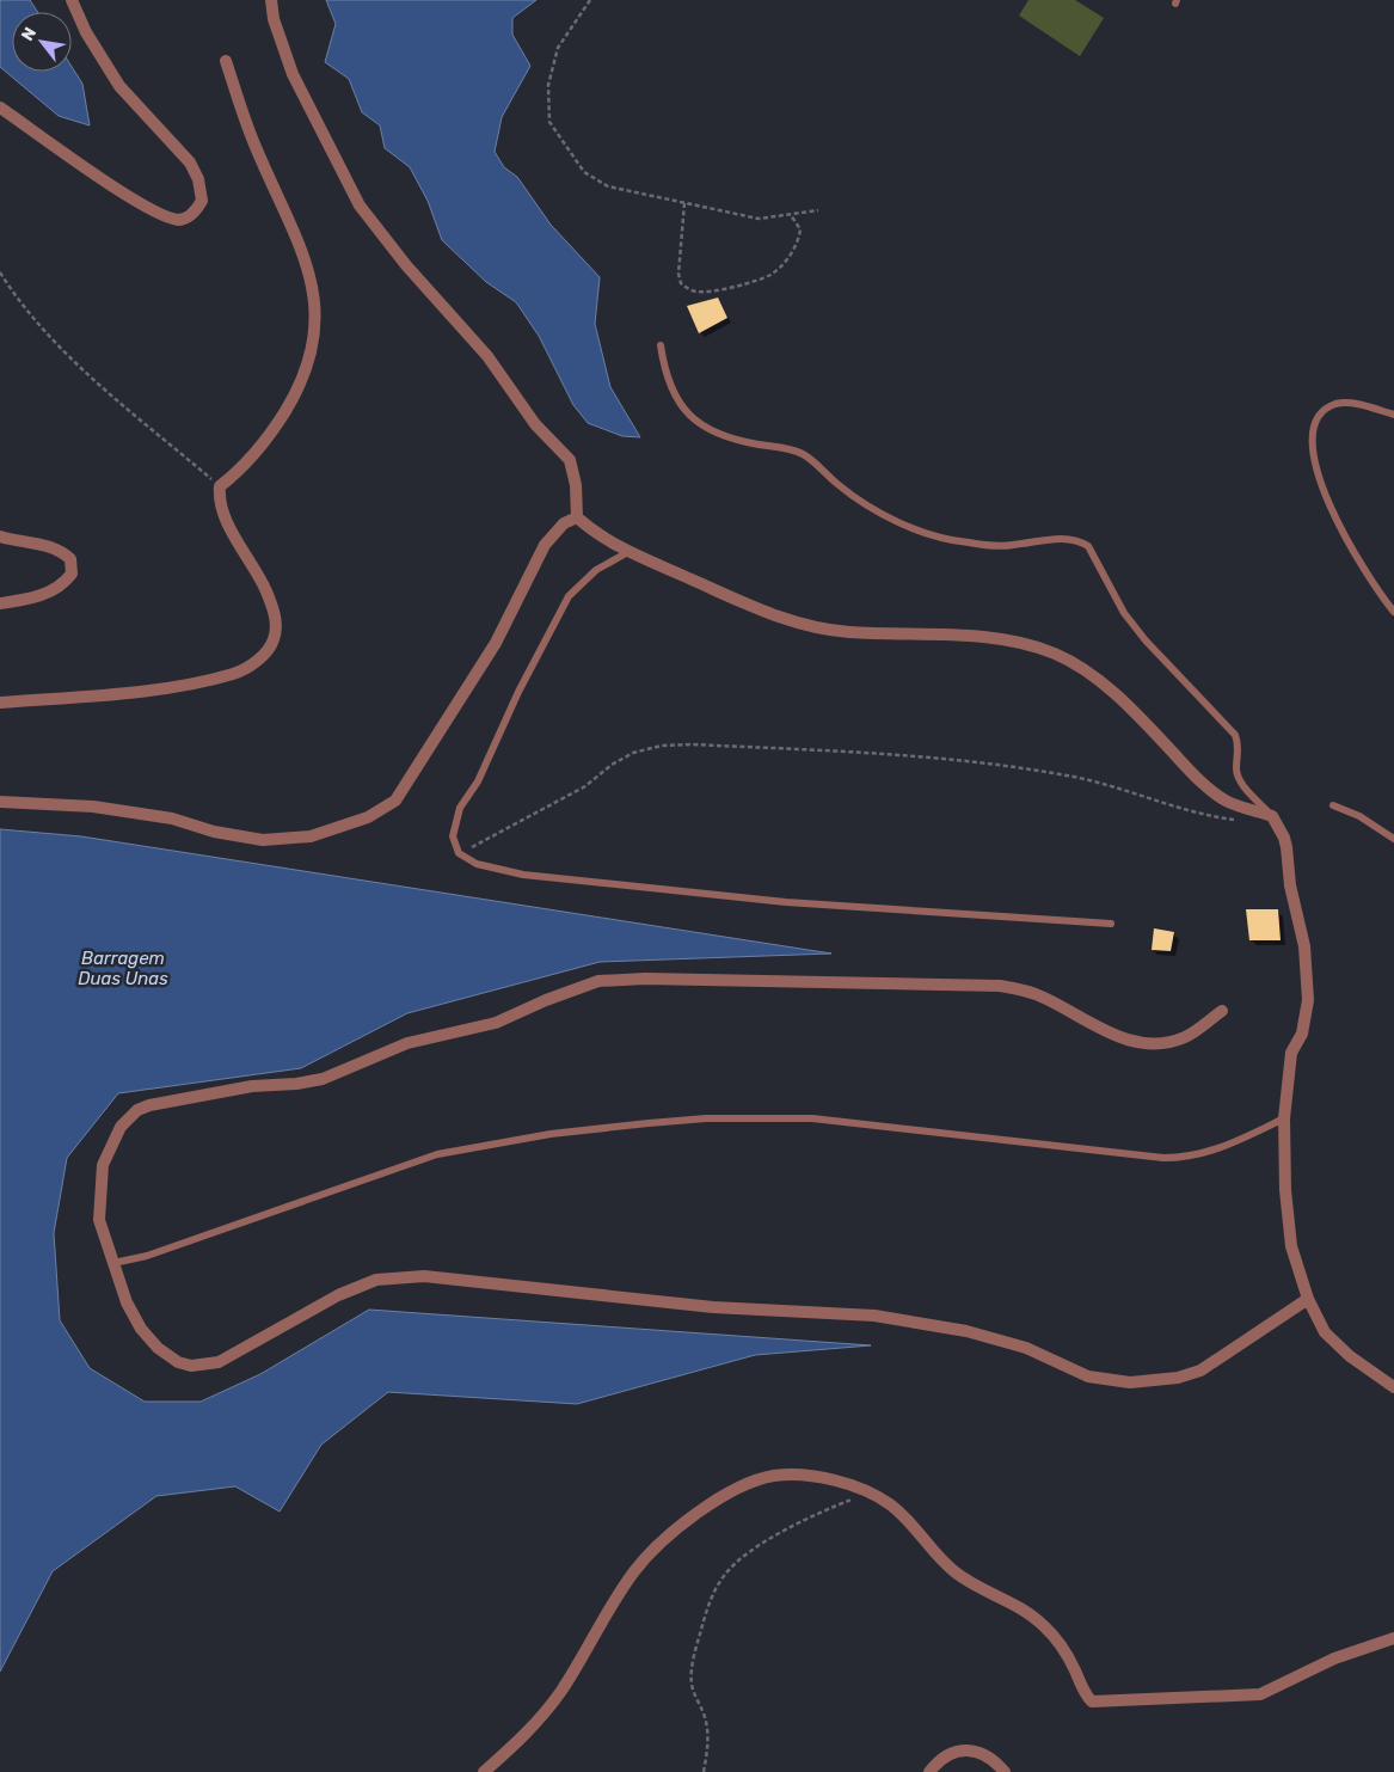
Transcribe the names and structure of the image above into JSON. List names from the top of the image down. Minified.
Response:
{"water":["Barragem Duas Unas"],"north":"top left"}
